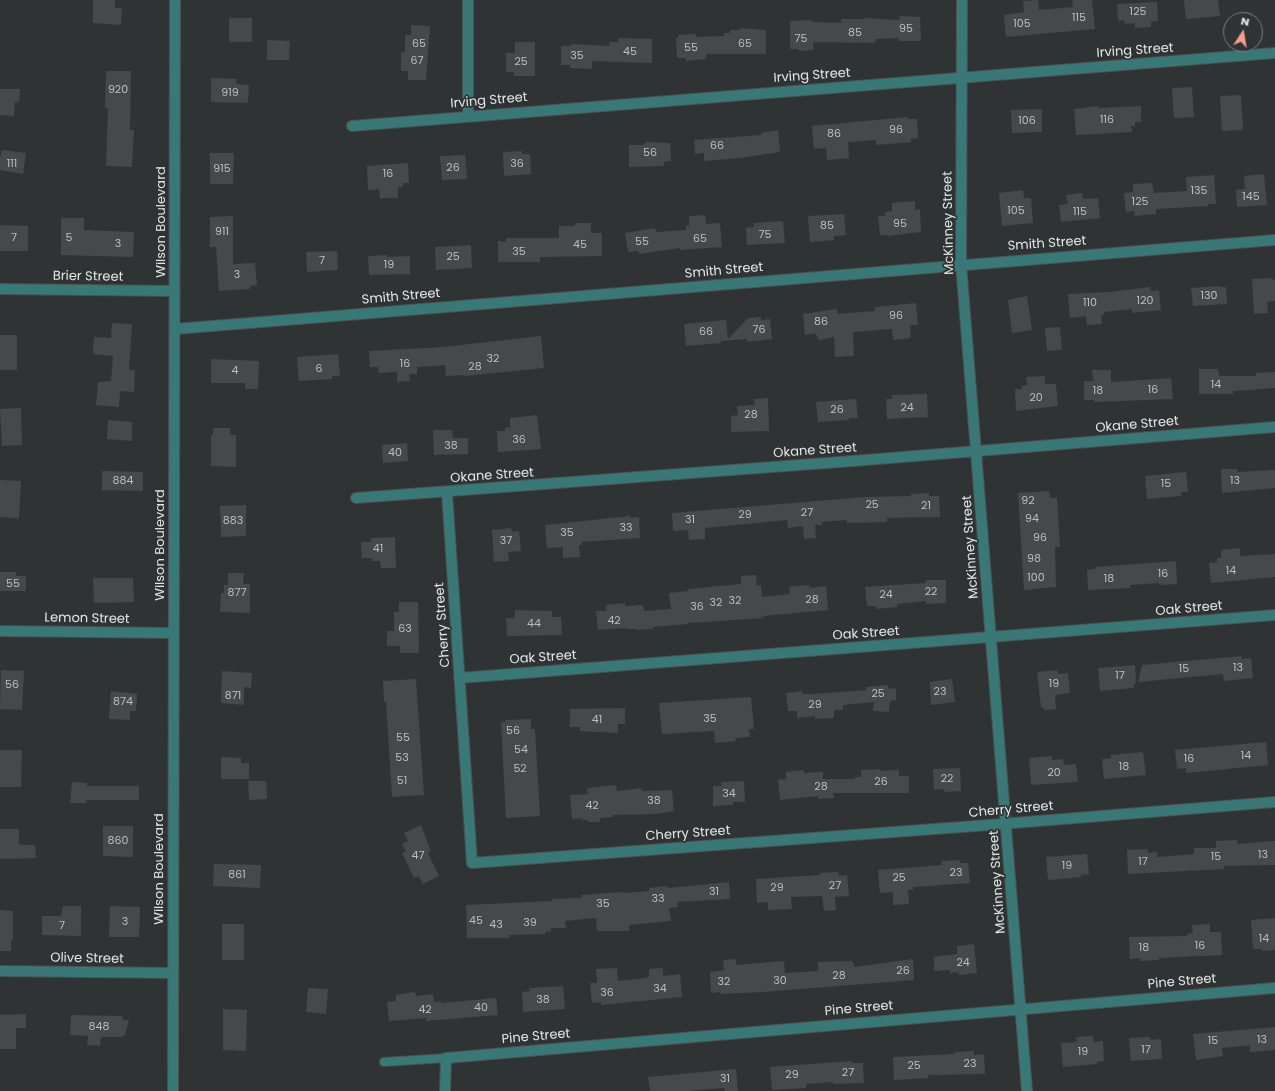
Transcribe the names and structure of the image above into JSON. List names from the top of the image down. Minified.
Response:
{"streets":{"street":["Irving Street","Wilson Boulevard","McKinney Street","Smith Street","Brier Street","Okane Street","Oak Street","Lemon Street","Cherry Street","Olive Street","Pine Street"]},"crossings":[["Irving Street","McKinney Street"],["Wilson Boulevard","Smith Street"],["Wilson Boulevard","Brier Street"],["Wilson Boulevard","Lemon Street"],["Wilson Boulevard","Olive Street"],["McKinney Street","Smith Street"],["McKinney Street","Okane Street"],["McKinney Street","Oak Street"],["McKinney Street","Cherry Street"],["McKinney Street","Pine Street"],["Okane Street","Cherry Street"],["Oak Street","Cherry Street"]],"house_numbers":["125","115","105","95","85","75","65","65","55","45","35","67","25","920","919","116","106","96","86","66","56","111","36","26","915","16","135","145","125","105","115","95","85","911","75","7","5","65","55","3","45","35","25","7","19","3","130","120","110","96","86","76","66","32","16","28","6","4","14","16","18","20","24","26","28","36","38","40","884","13","15","92","25","21","27","29","94","31","883","33","35","96","37","41","98","14","16","100","18","55","22","877","24","28","32","32","36","42","44","63","13","15","17","19","56","23","25","871","874","29","35","41","56","55","54","14","53","16","18","52","20","22","51","26","28","34","38","42","860","13","47","15","17","19","23","861","25","27","29","31","33","35","45","3","39","43","7","14","16","18","24","26","28","30","32","34","36","38","40","42","848","13","15","17","19","23","25","27","29","31"],"north":"top"}
